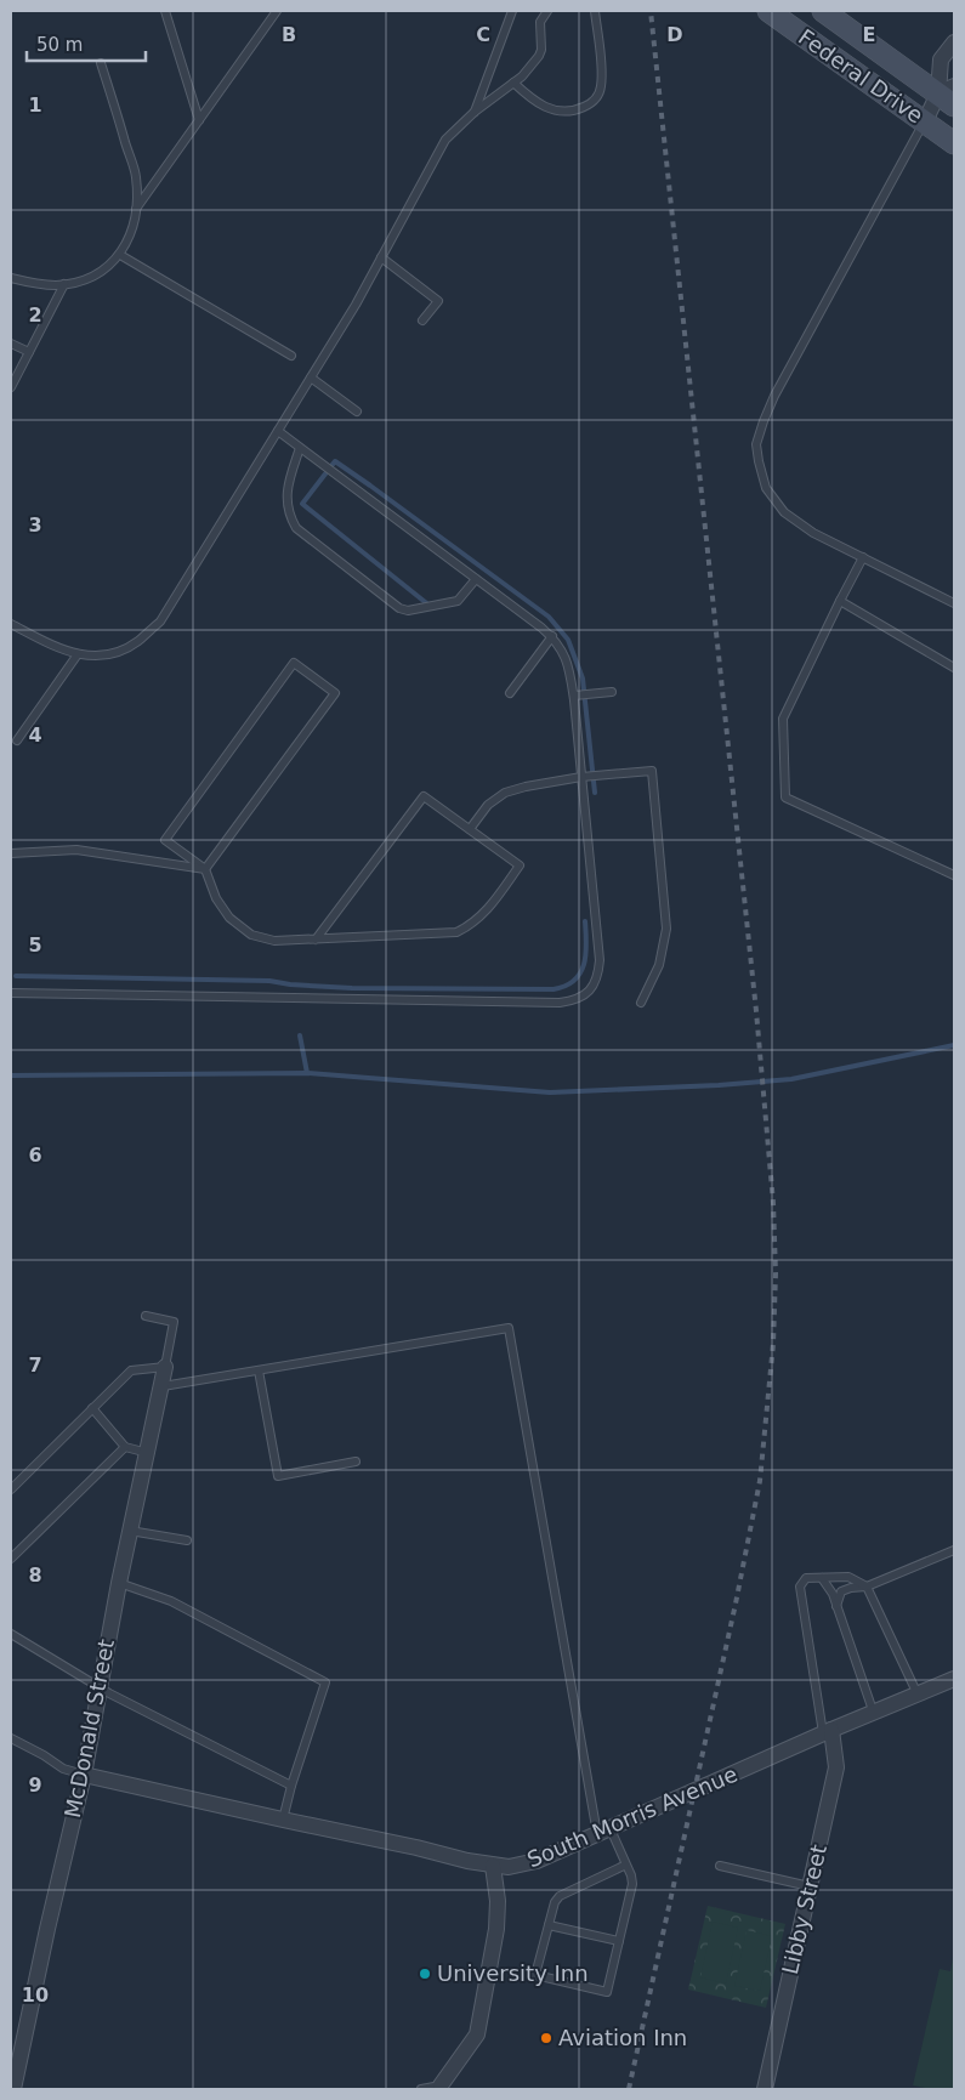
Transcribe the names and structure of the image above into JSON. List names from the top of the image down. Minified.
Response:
{"streets":{"main road":["Federal Drive"],"street":["McDonald Street","South Morris Avenue","Libby Street"]},"crossings":[["McDonald Street","South Morris Avenue"],["South Morris Avenue","Libby Street"]],"places":["University Inn","Aviation Inn"],"scale_bar":"50 m","grid":{"columns":["B","C","D","E"],"rows":["1","2","3","4","5","6","7","8","9","10"]}}
